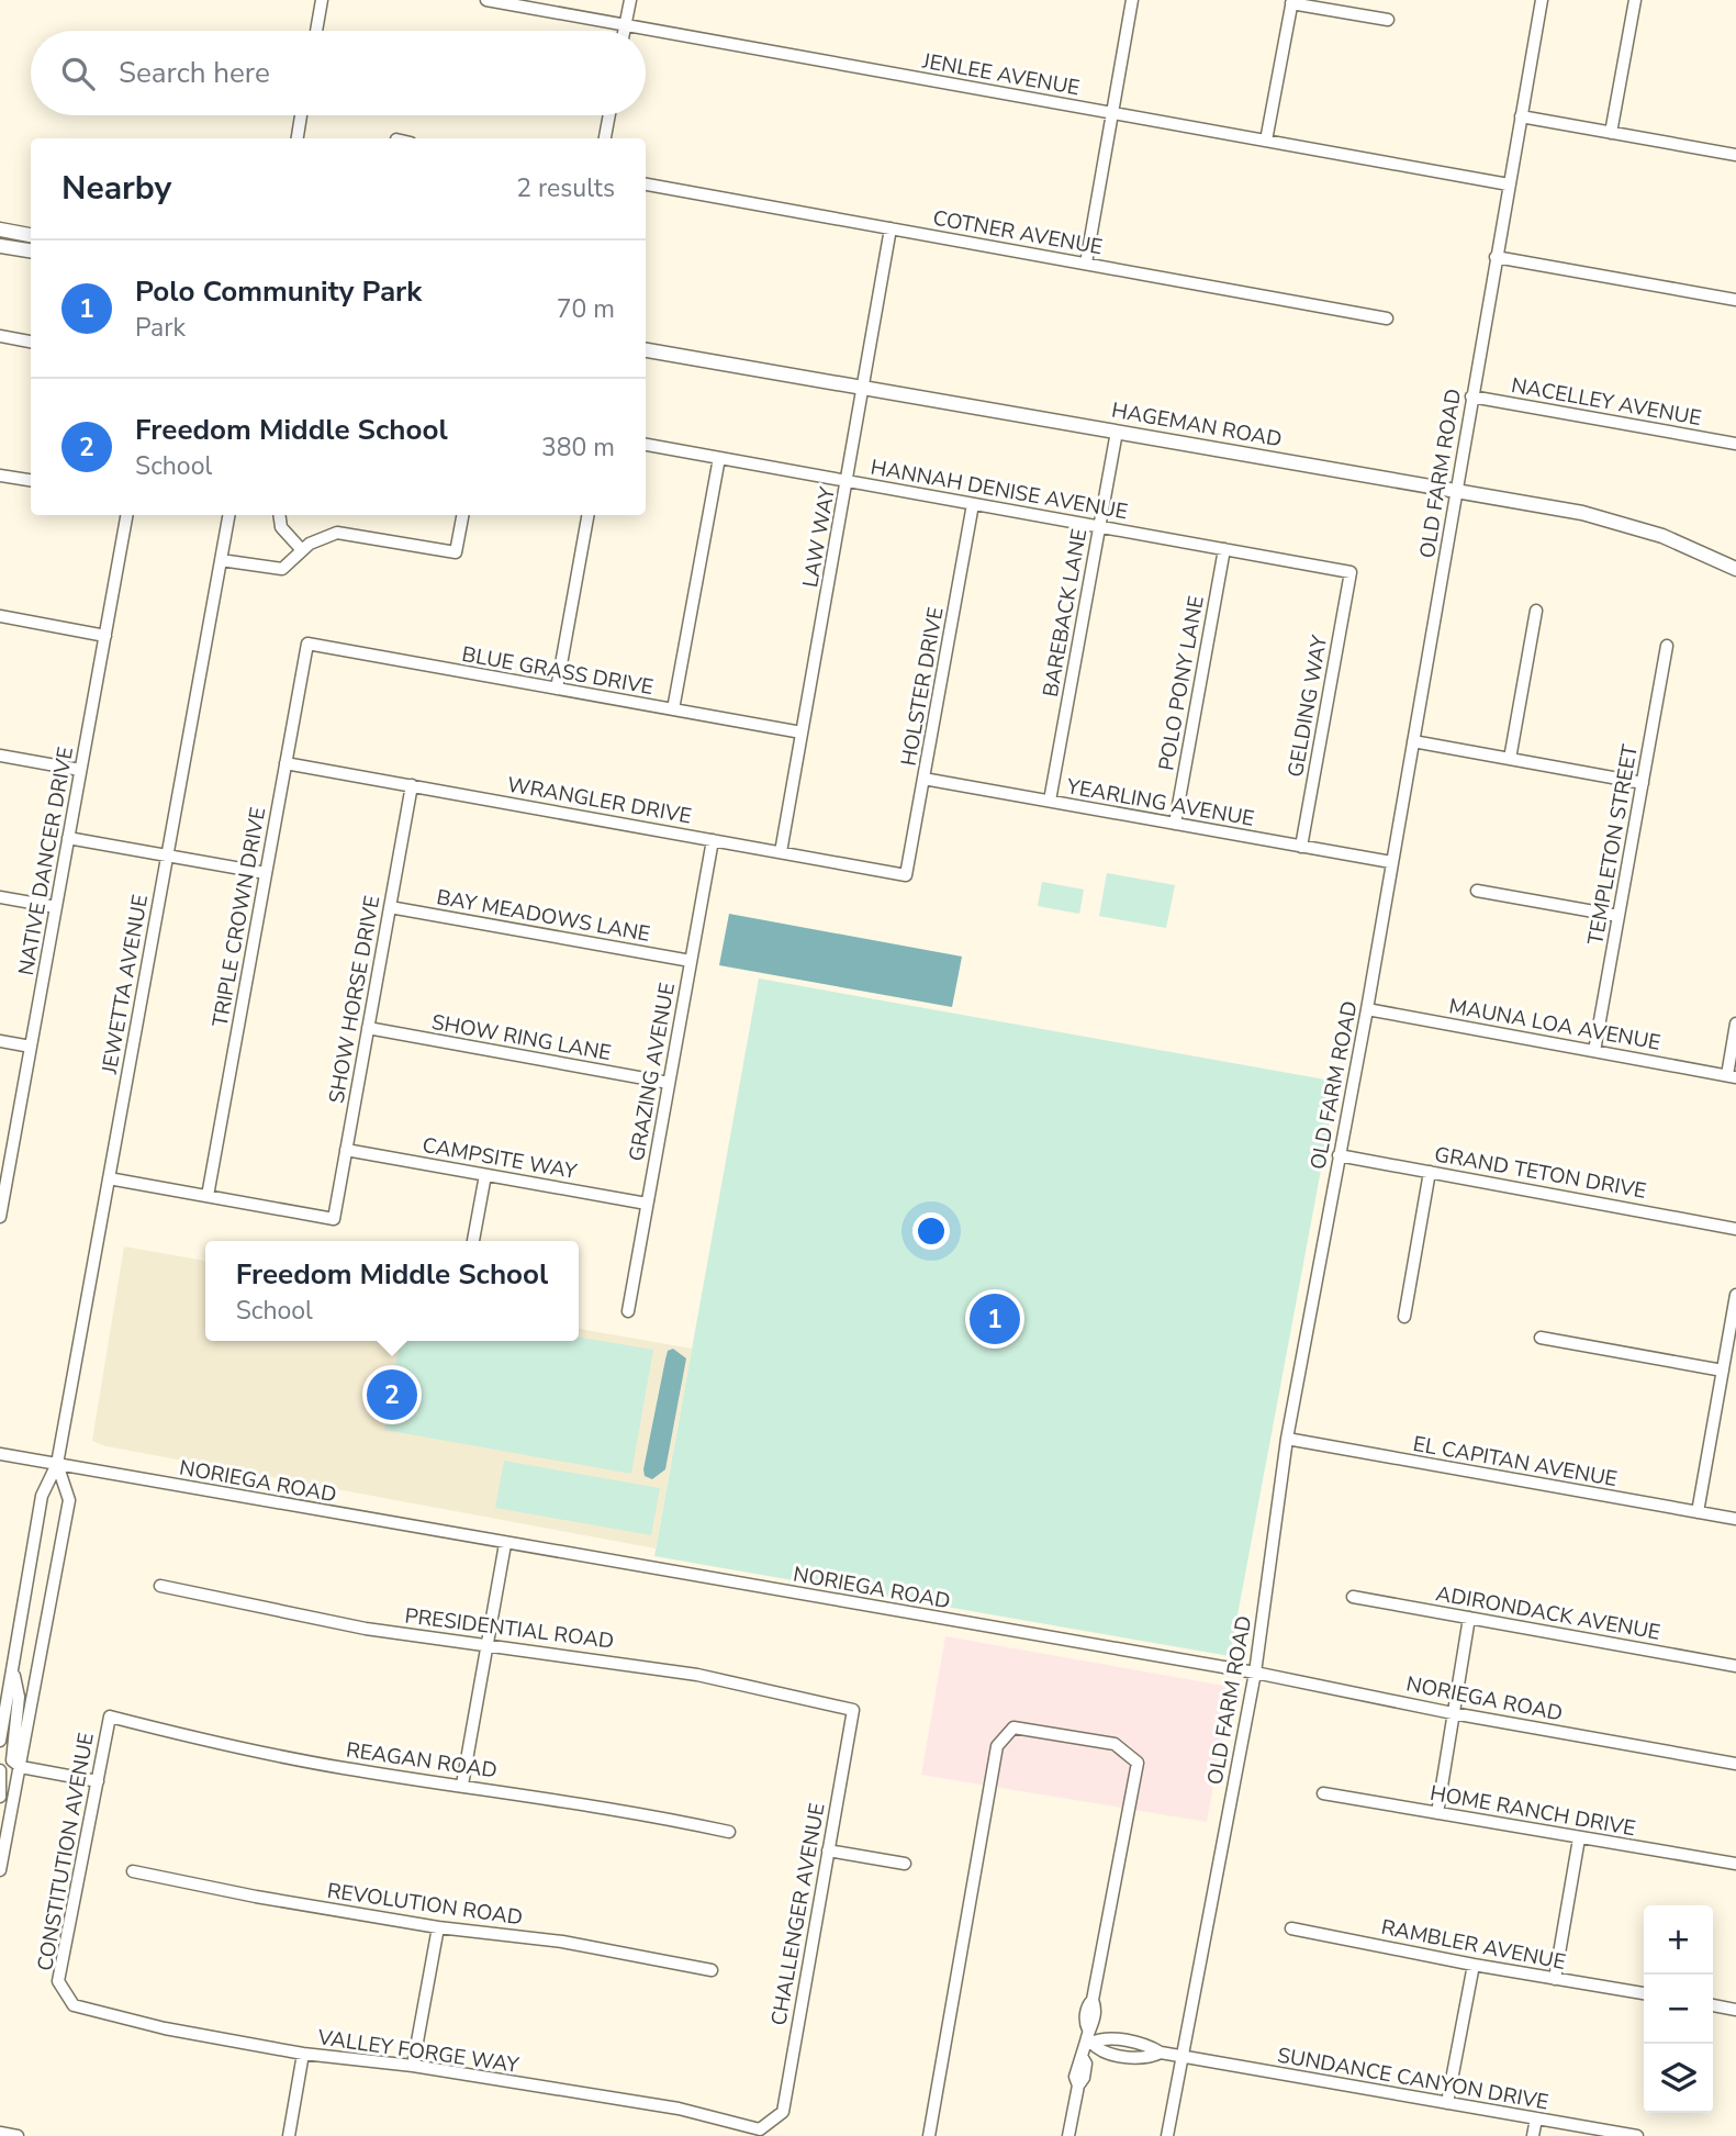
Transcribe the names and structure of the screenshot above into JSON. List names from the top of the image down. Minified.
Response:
{"streets":{"main road":["HAGEMAN ROAD"],"street":["JENLEE AVENUE","COTNER AVENUE","NACELLEY AVENUE","OLD FARM ROAD","HANNAH DENISE AVENUE","LAW WAY","BAREBACK LANE","BLUE GRASS DRIVE","POLO PONY LANE","HOLSTER DRIVE","GELDING WAY","WRANGLER DRIVE","YEARLING AVENUE","TEMPLETON STREET","NATIVE DANCER DRIVE","BAY MEADOWS LANE","TRIPLE CROWN DRIVE","JEWETTA AVENUE","SHOW HORSE DRIVE","MAUNA LOA AVENUE","SHOW RING LANE","GRAZING AVENUE","CAMPSITE WAY","GRAND TETON DRIVE","EL CAPITAN AVENUE","NORIEGA ROAD","ADIRONDACK AVENUE","PRESIDENTIAL ROAD","REAGAN ROAD","HOME RANCH DRIVE","CONSTITUTION AVENUE","REVOLUTION ROAD","CHALLENGER AVENUE","RAMBLER AVENUE","VALLEY FORGE WAY","SUNDANCE CANYON DRIVE"]},"crossings":[["JENLEE AVENUE","OLD FARM ROAD"],["COTNER AVENUE","LAW WAY"],["NACELLEY AVENUE","OLD FARM ROAD"],["HAGEMAN ROAD","OLD FARM ROAD"],["HAGEMAN ROAD","LAW WAY"],["HAGEMAN ROAD","BAREBACK LANE"],["OLD FARM ROAD","YEARLING AVENUE"],["OLD FARM ROAD","MAUNA LOA AVENUE"],["OLD FARM ROAD","GRAND TETON DRIVE"],["OLD FARM ROAD","EL CAPITAN AVENUE"],["OLD FARM ROAD","NORIEGA ROAD"],["OLD FARM ROAD","SUNDANCE CANYON DRIVE"],["HANNAH DENISE AVENUE","LAW WAY"],["HANNAH DENISE AVENUE","BAREBACK LANE"],["HANNAH DENISE AVENUE","POLO PONY LANE"],["HANNAH DENISE AVENUE","HOLSTER DRIVE"],["HANNAH DENISE AVENUE","GELDING WAY"],["LAW WAY","BLUE GRASS DRIVE"],["LAW WAY","WRANGLER DRIVE"],["BAREBACK LANE","YEARLING AVENUE"],["BLUE GRASS DRIVE","TRIPLE CROWN DRIVE"],["POLO PONY LANE","YEARLING AVENUE"],["HOLSTER DRIVE","WRANGLER DRIVE"],["HOLSTER DRIVE","YEARLING AVENUE"],["GELDING WAY","YEARLING AVENUE"],["WRANGLER DRIVE","TRIPLE CROWN DRIVE"],["WRANGLER DRIVE","SHOW HORSE DRIVE"],["WRANGLER DRIVE","GRAZING AVENUE"],["TEMPLETON STREET","MAUNA LOA AVENUE"],["BAY MEADOWS LANE","SHOW HORSE DRIVE"],["BAY MEADOWS LANE","GRAZING AVENUE"],["TRIPLE CROWN DRIVE","SHOW HORSE DRIVE"],["JEWETTA AVENUE","NORIEGA ROAD"],["SHOW HORSE DRIVE","SHOW RING LANE"],["SHOW HORSE DRIVE","CAMPSITE WAY"],["SHOW RING LANE","GRAZING AVENUE"],["GRAZING AVENUE","CAMPSITE WAY"],["PRESIDENTIAL ROAD","CHALLENGER AVENUE"],["REAGAN ROAD","CONSTITUTION AVENUE"],["CONSTITUTION AVENUE","VALLEY FORGE WAY"],["CHALLENGER AVENUE","VALLEY FORGE WAY"]],"page":{"search":"Search here","heading":["Nearby","2 results"],"list":[{"mark":"1","name":"Polo Community Park","note":"Park","value":"70 m"},{"mark":"2","name":"Freedom Middle School","note":"School","value":"380 m"}],"popup":["Freedom Middle School","School"],"pins":["1","2"],"map_buttons":["+","−"]}}
